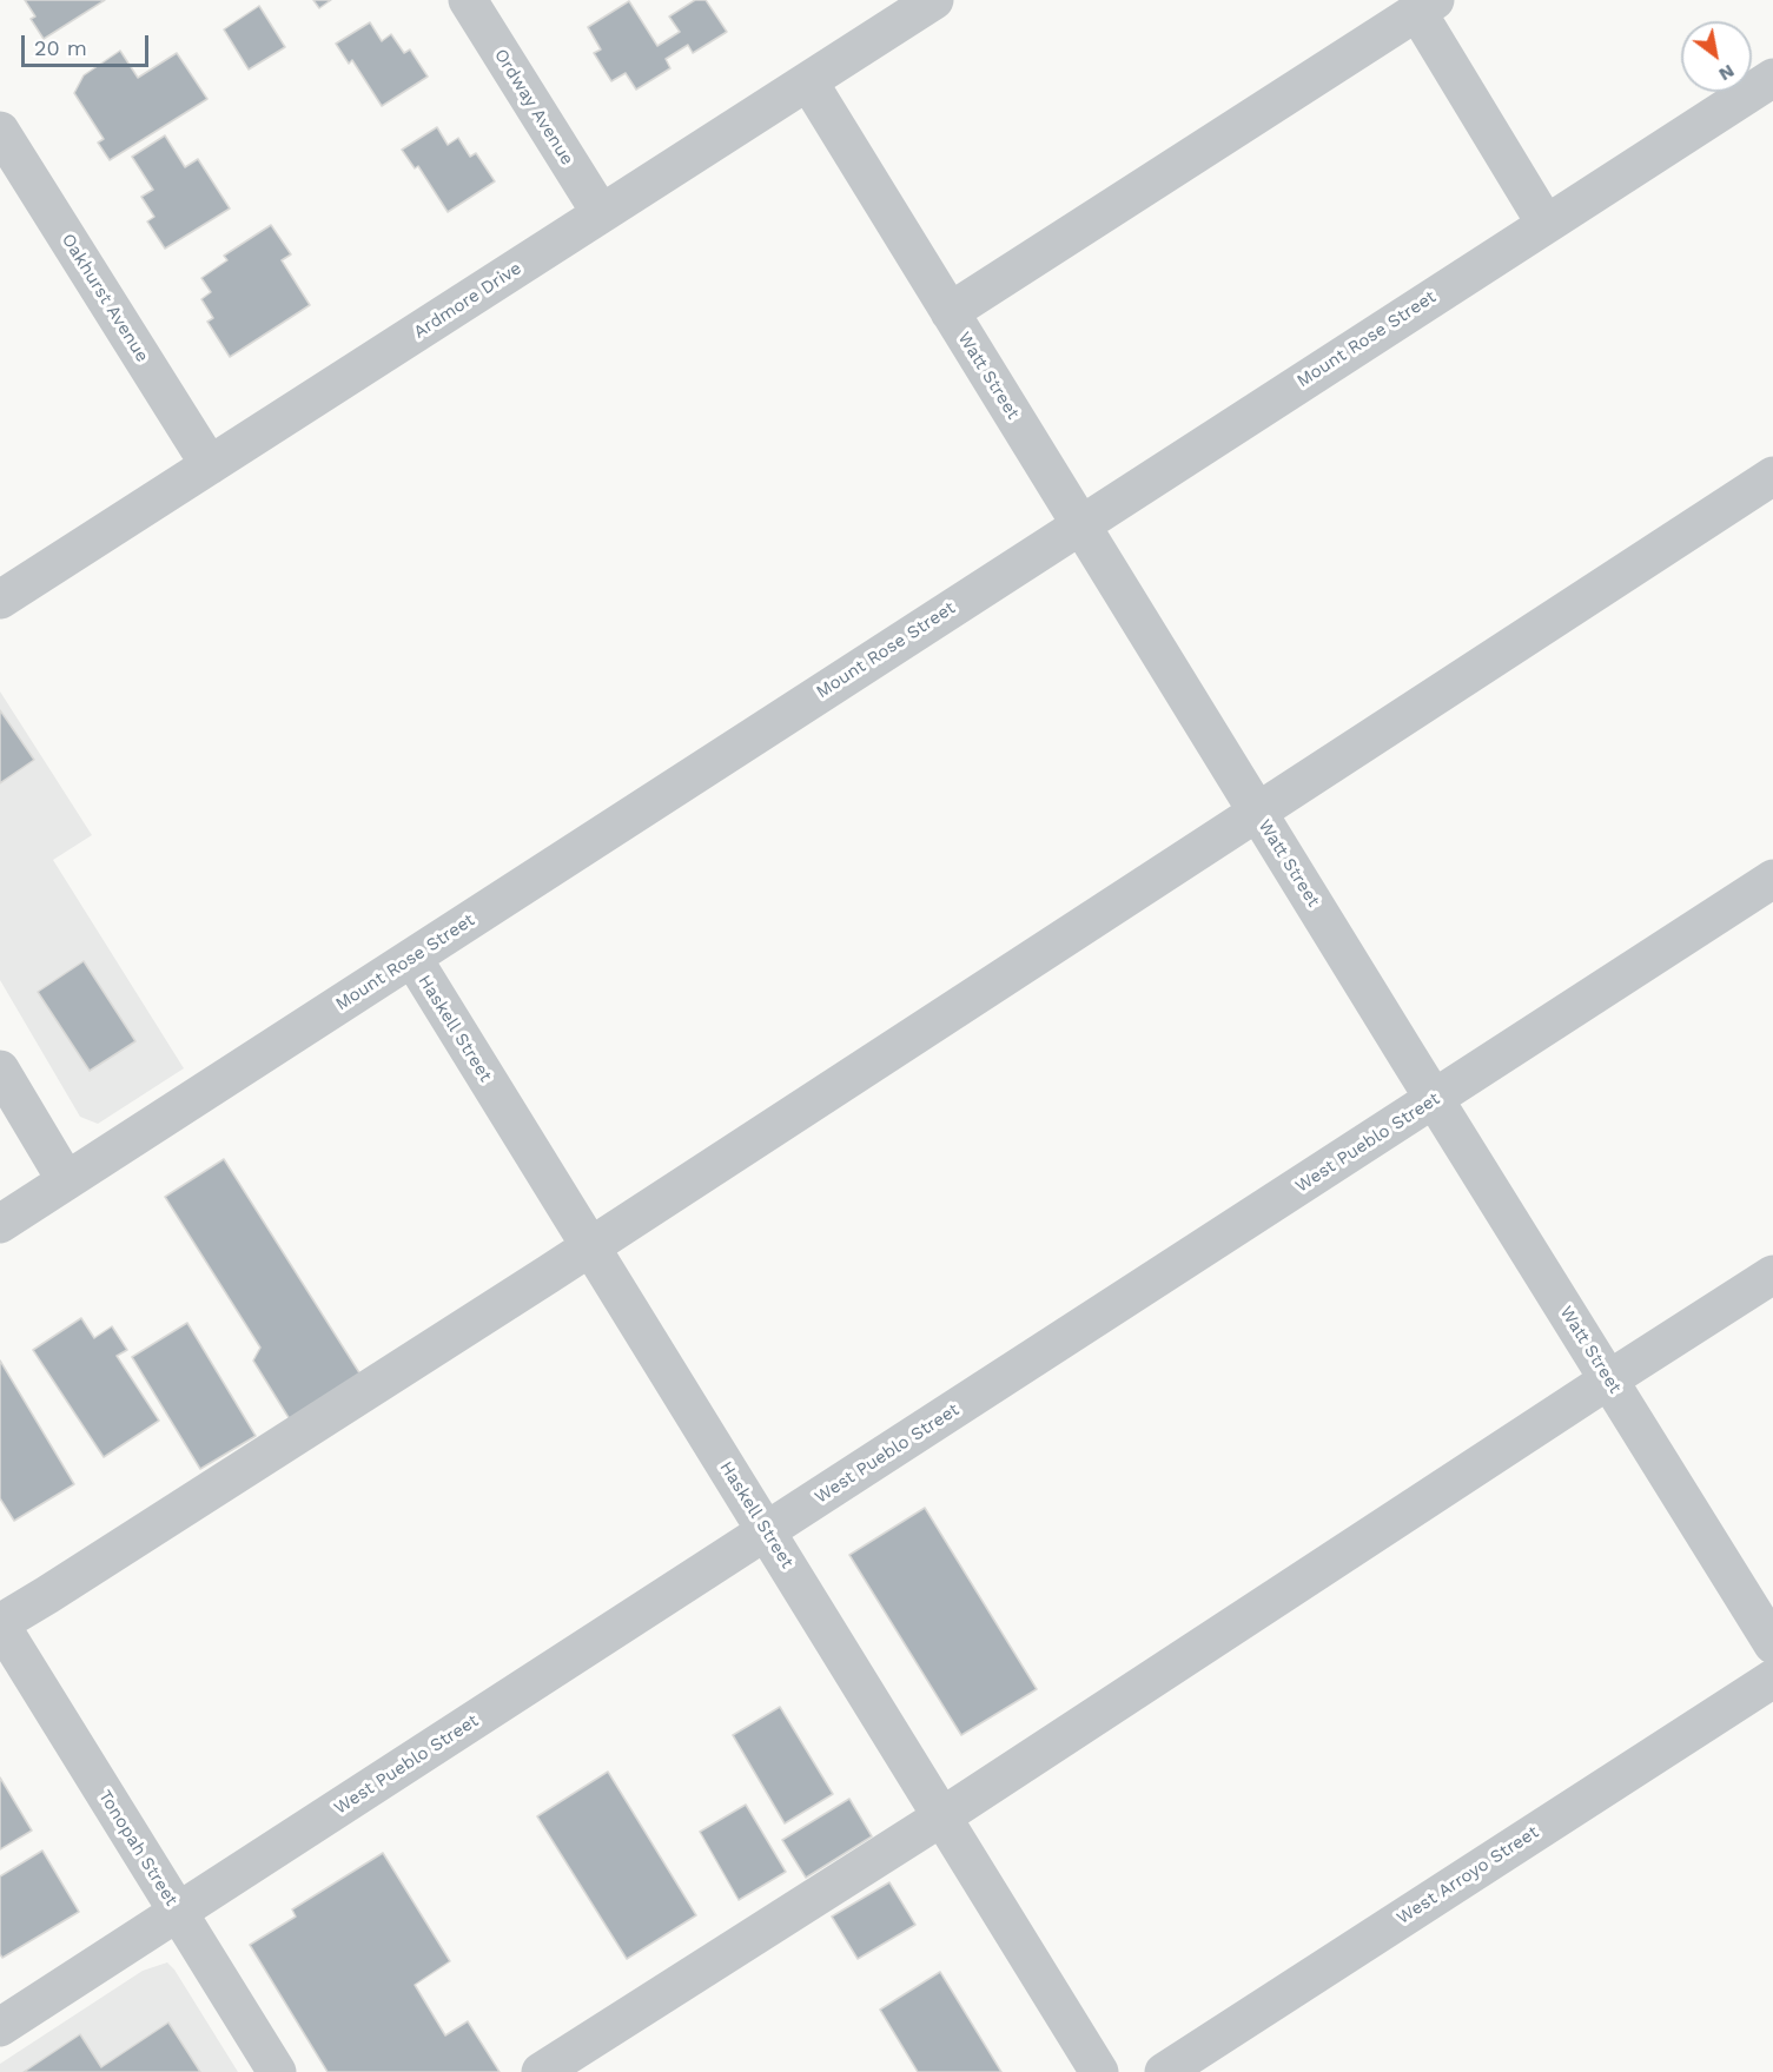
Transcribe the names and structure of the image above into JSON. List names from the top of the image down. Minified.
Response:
{"streets":{"street":["Ordway Avenue","Oakhurst Avenue","Ardmore Drive","Mount Rose Street","Watt Street","Haskell Street","West Pueblo Street","Tonopah Street","West Arroyo Street"]},"crossings":[["Ordway Avenue","Ardmore Drive"],["Oakhurst Avenue","Ardmore Drive"],["Ardmore Drive","Watt Street"],["Mount Rose Street","Watt Street"],["Mount Rose Street","Haskell Street"],["Watt Street","West Pueblo Street"],["Haskell Street","West Pueblo Street"],["West Pueblo Street","Tonopah Street"]],"scale_bar":"20 m","north":"bottom right"}
